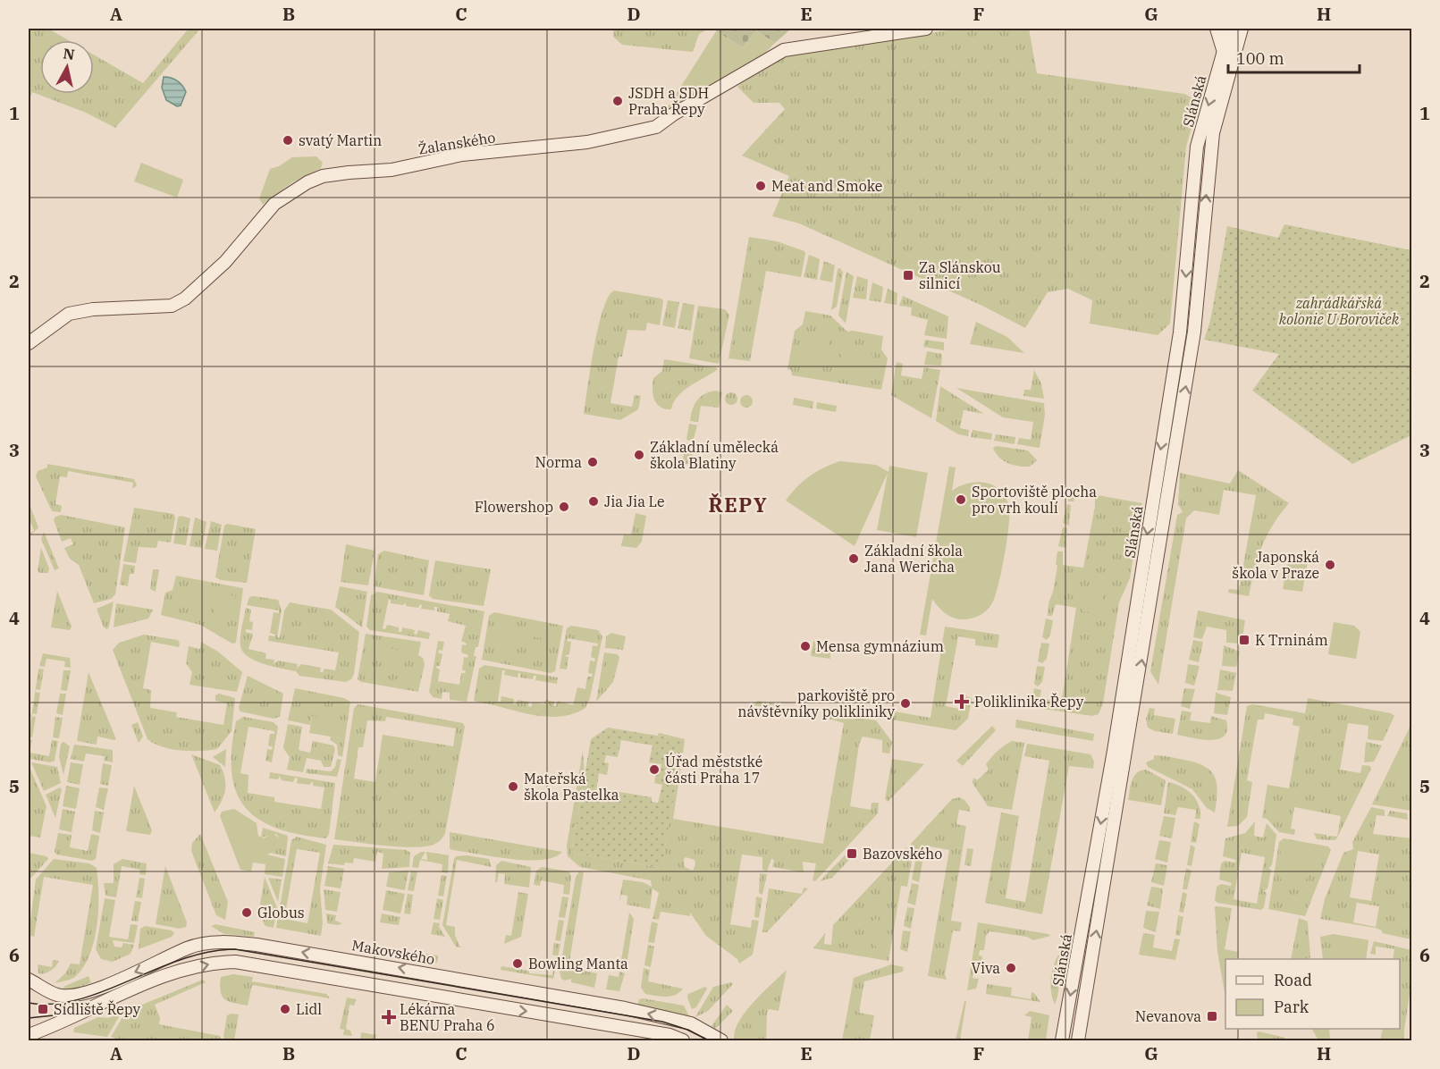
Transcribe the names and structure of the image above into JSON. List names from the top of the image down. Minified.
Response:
{"streets":{"street":["Slánská","Žalanského","Makovského"]},"districts":["ŘEPY"],"parks":["zahrádkářská kolonie U Boroviček"],"places":{"other":["JSDH a SDH Praha Řepy","svatý Martin","Meat and Smoke","Základní umělecká škola Blatiny","Norma","Sportoviště plocha pro vrh koulí","Jia Jia Le","Flowershop","Základní škola Jana Wericha","Japonská škola v Praze","Mensa gymnázium","parkoviště pro návštěvníky polikliniky","Úřad měststké části Praha 17","Mateřská škola Pastelka","Globus","Bowling Manta","Viva","Lidl"],"transit":["Za Slánskou silnicí","K Trninám","Bazovského","Sídliště Řepy","Nevanova"],"health":["Poliklinika Řepy","Lékárna BENU Praha 6"]},"legend":["Road","Park"],"scale_bar":"100 m","north":"top","grid":{"columns":["A","B","C","D","E","F","G","H"],"rows":["1","2","3","4","5","6"]}}
